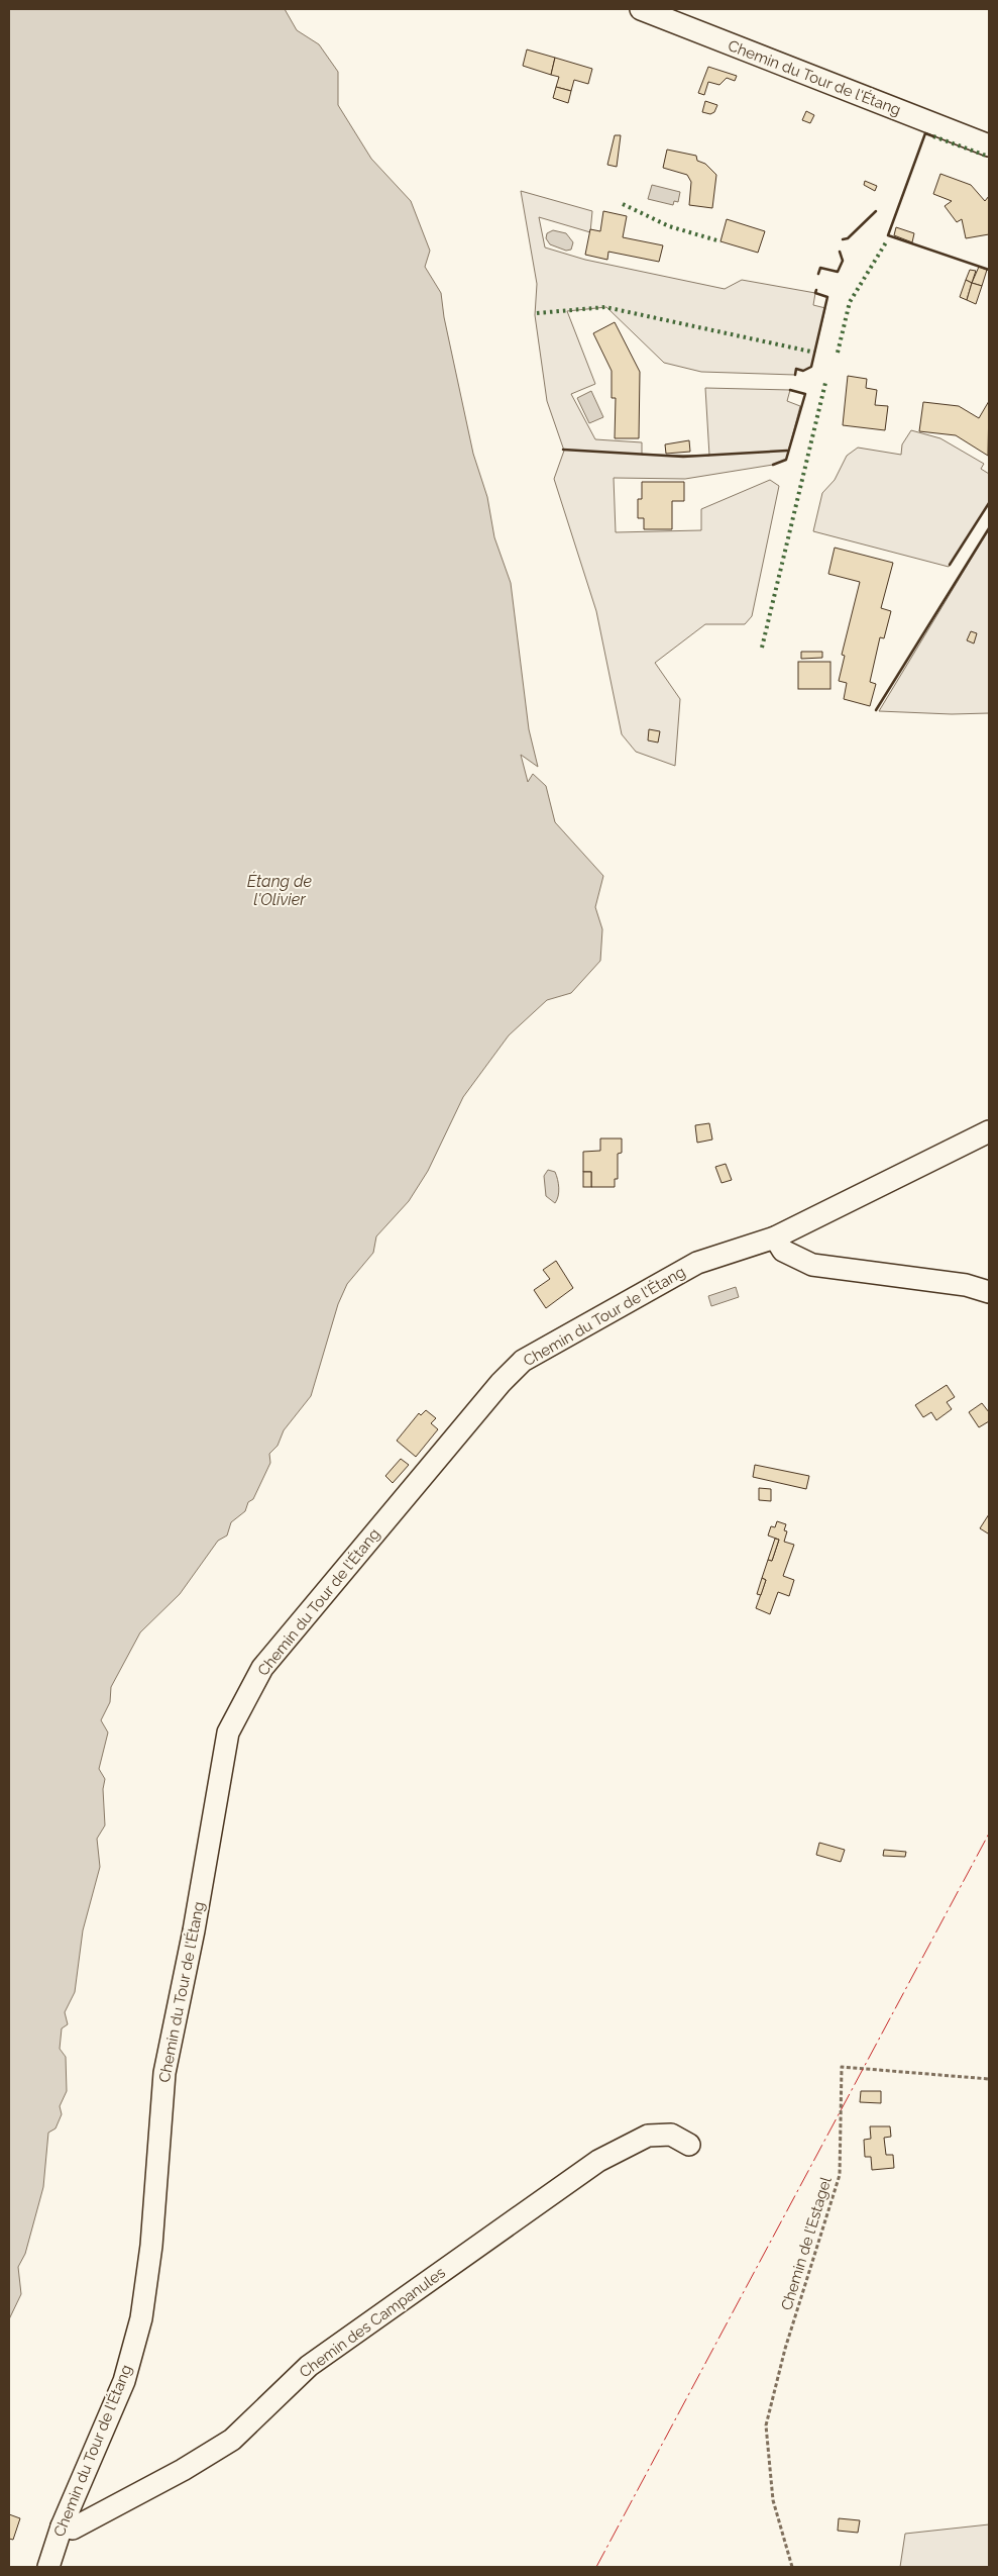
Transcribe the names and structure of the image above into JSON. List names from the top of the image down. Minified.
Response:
{"streets":{"street":["Chemin du Tour de l'Étang","Chemin des Campanules"],"path":["Chemin de l’Estagel"]},"crossings":[["Chemin du Tour de l'Étang","Chemin des Campanules"]],"water":["Étang de l'Olivier"]}
